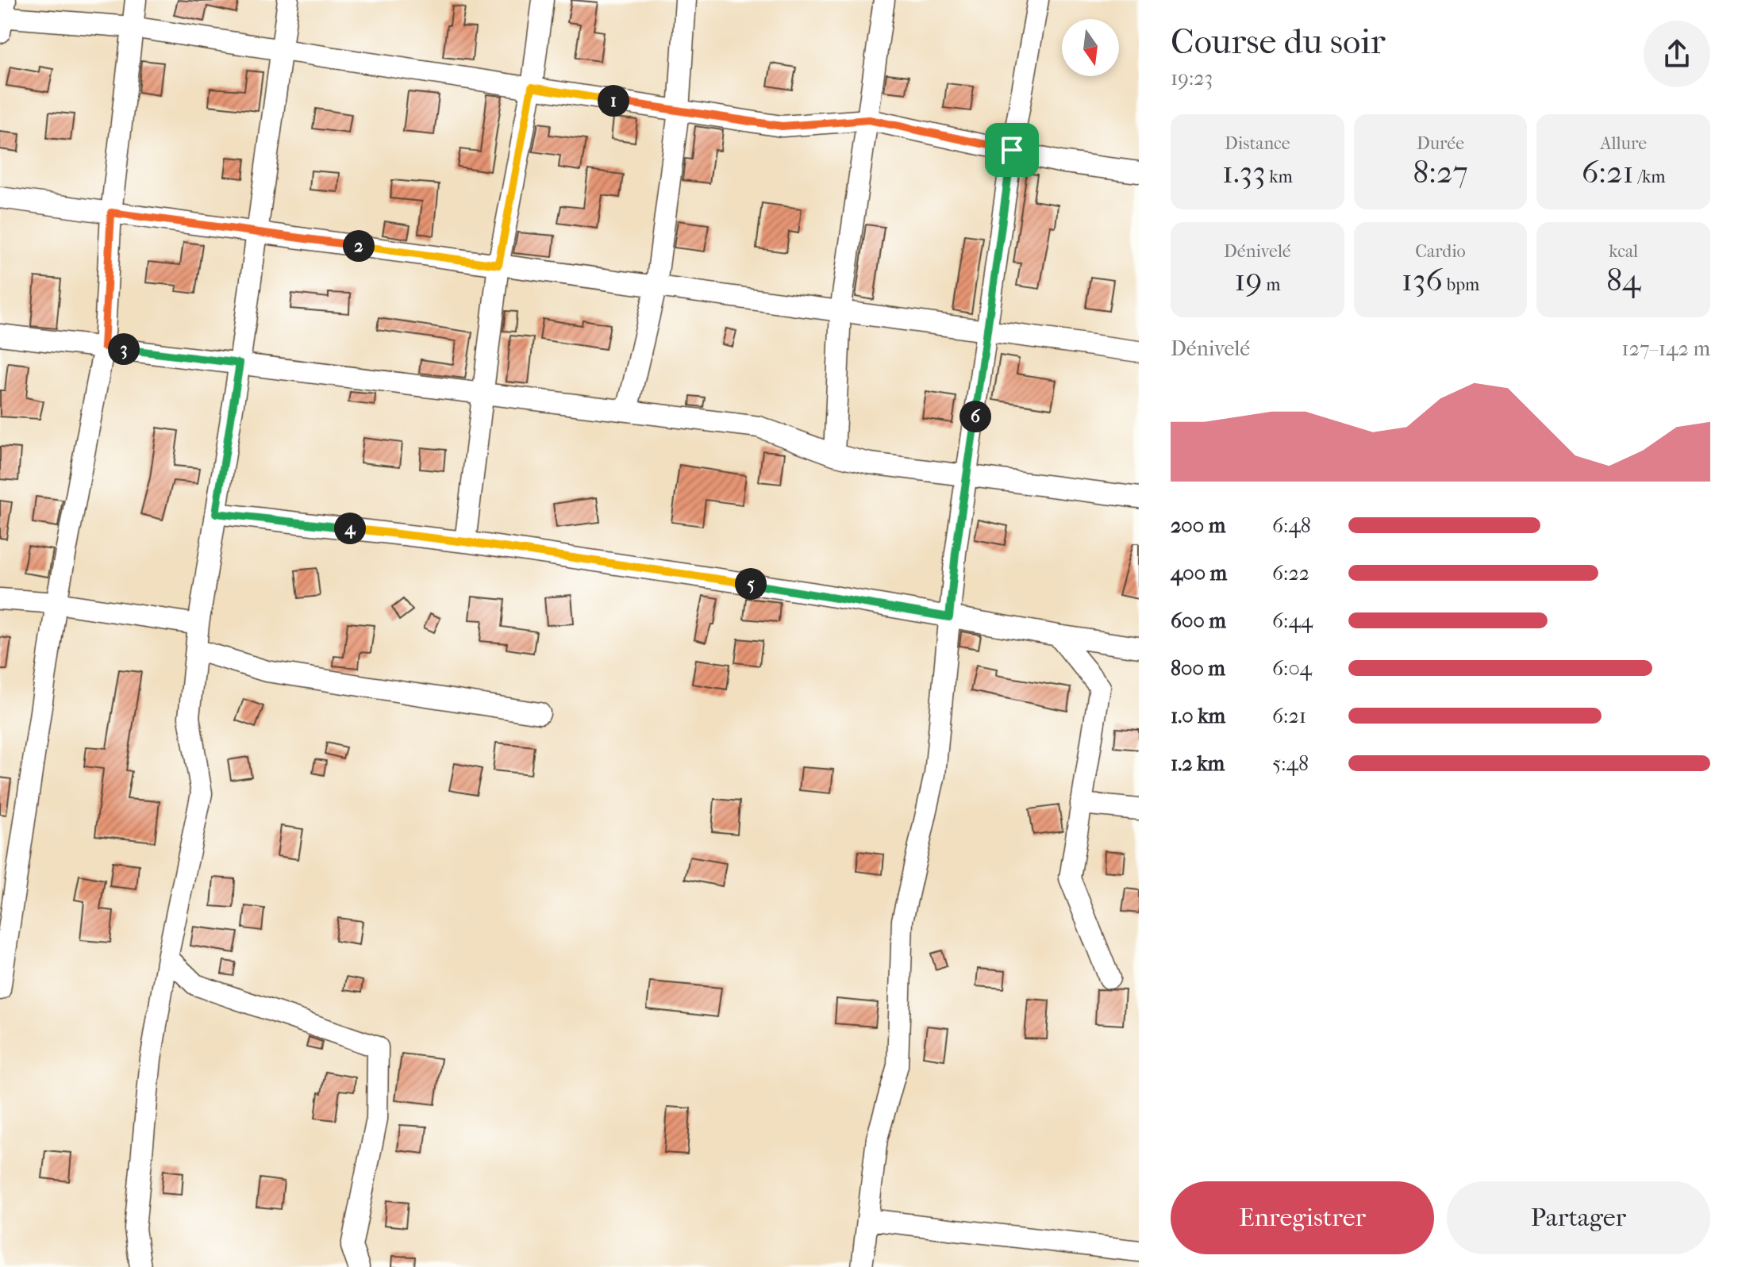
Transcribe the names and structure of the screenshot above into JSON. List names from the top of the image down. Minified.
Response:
{"north":"bottom","page":{"heading":["Course du soir","19:23"],"pins":["1","2","3","6","4","5"],"stats":[["Distance","1.33 km"],["Durée","8:27"],["Allure","6:21 /km"],["Dénivelé","19 m"],["Cardio","136 bpm"],["kcal","84"]],"chart":["Dénivelé","127–142 m"],"list":[{"name":"200 m","note":"6:48"},{"name":"400 m","note":"6:22"},{"name":"600 m","note":"6:44"},{"name":"800 m","note":"6:04"},{"name":"1.0 km","note":"6:21"},{"name":"1.2 km","note":"5:48"}],"buttons":["Enregistrer","Partager"]}}
